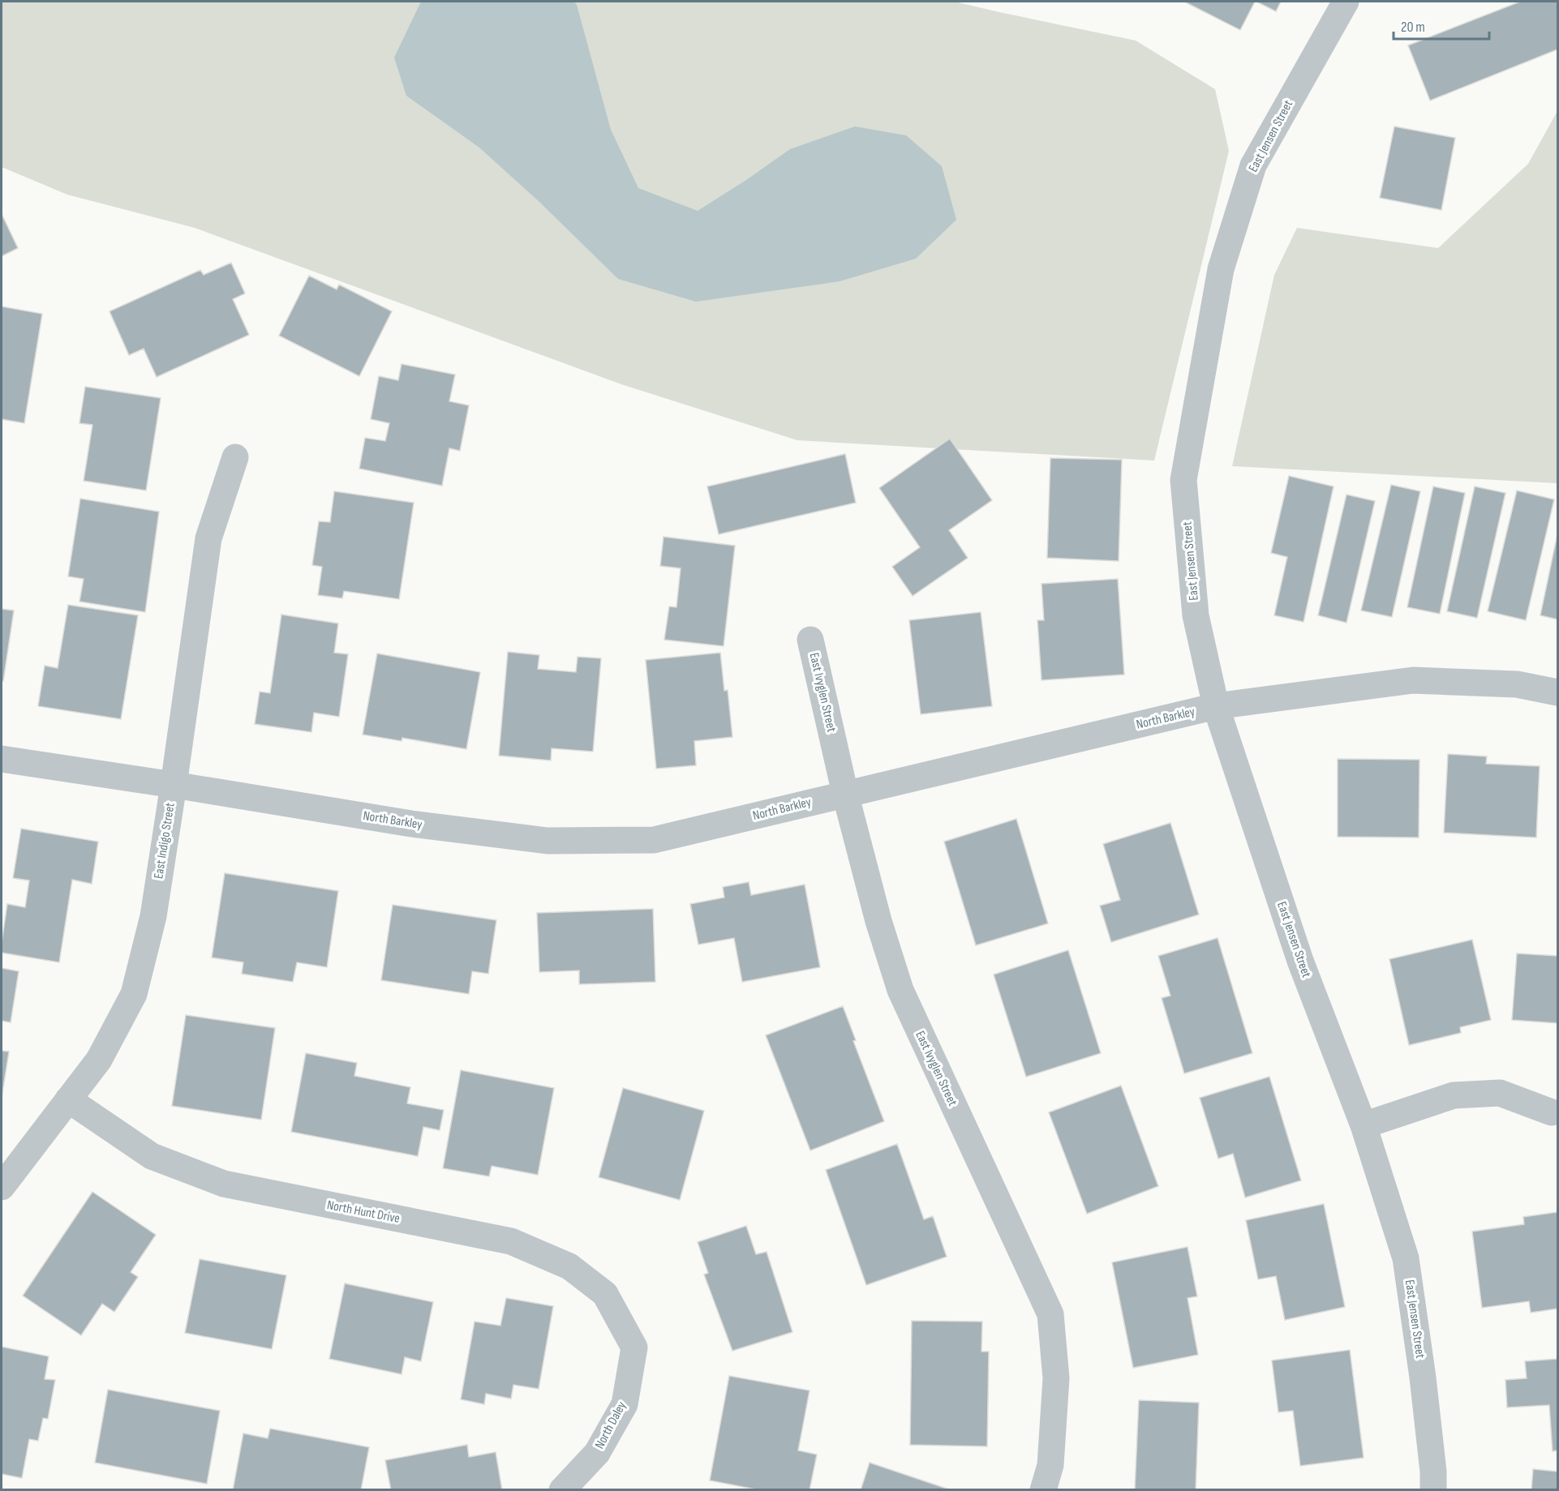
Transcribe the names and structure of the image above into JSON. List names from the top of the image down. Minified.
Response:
{"streets":{"street":["East Jensen Street","East Ivyglen Street","North Barkley","East Indigo Street","North Hunt Drive","North Daley"]},"crossings":[["East Jensen Street","North Barkley"],["East Ivyglen Street","North Barkley"],["North Barkley","East Indigo Street"],["East Indigo Street","North Hunt Drive"],["North Hunt Drive","North Daley"]],"scale_bar":"20 m"}
